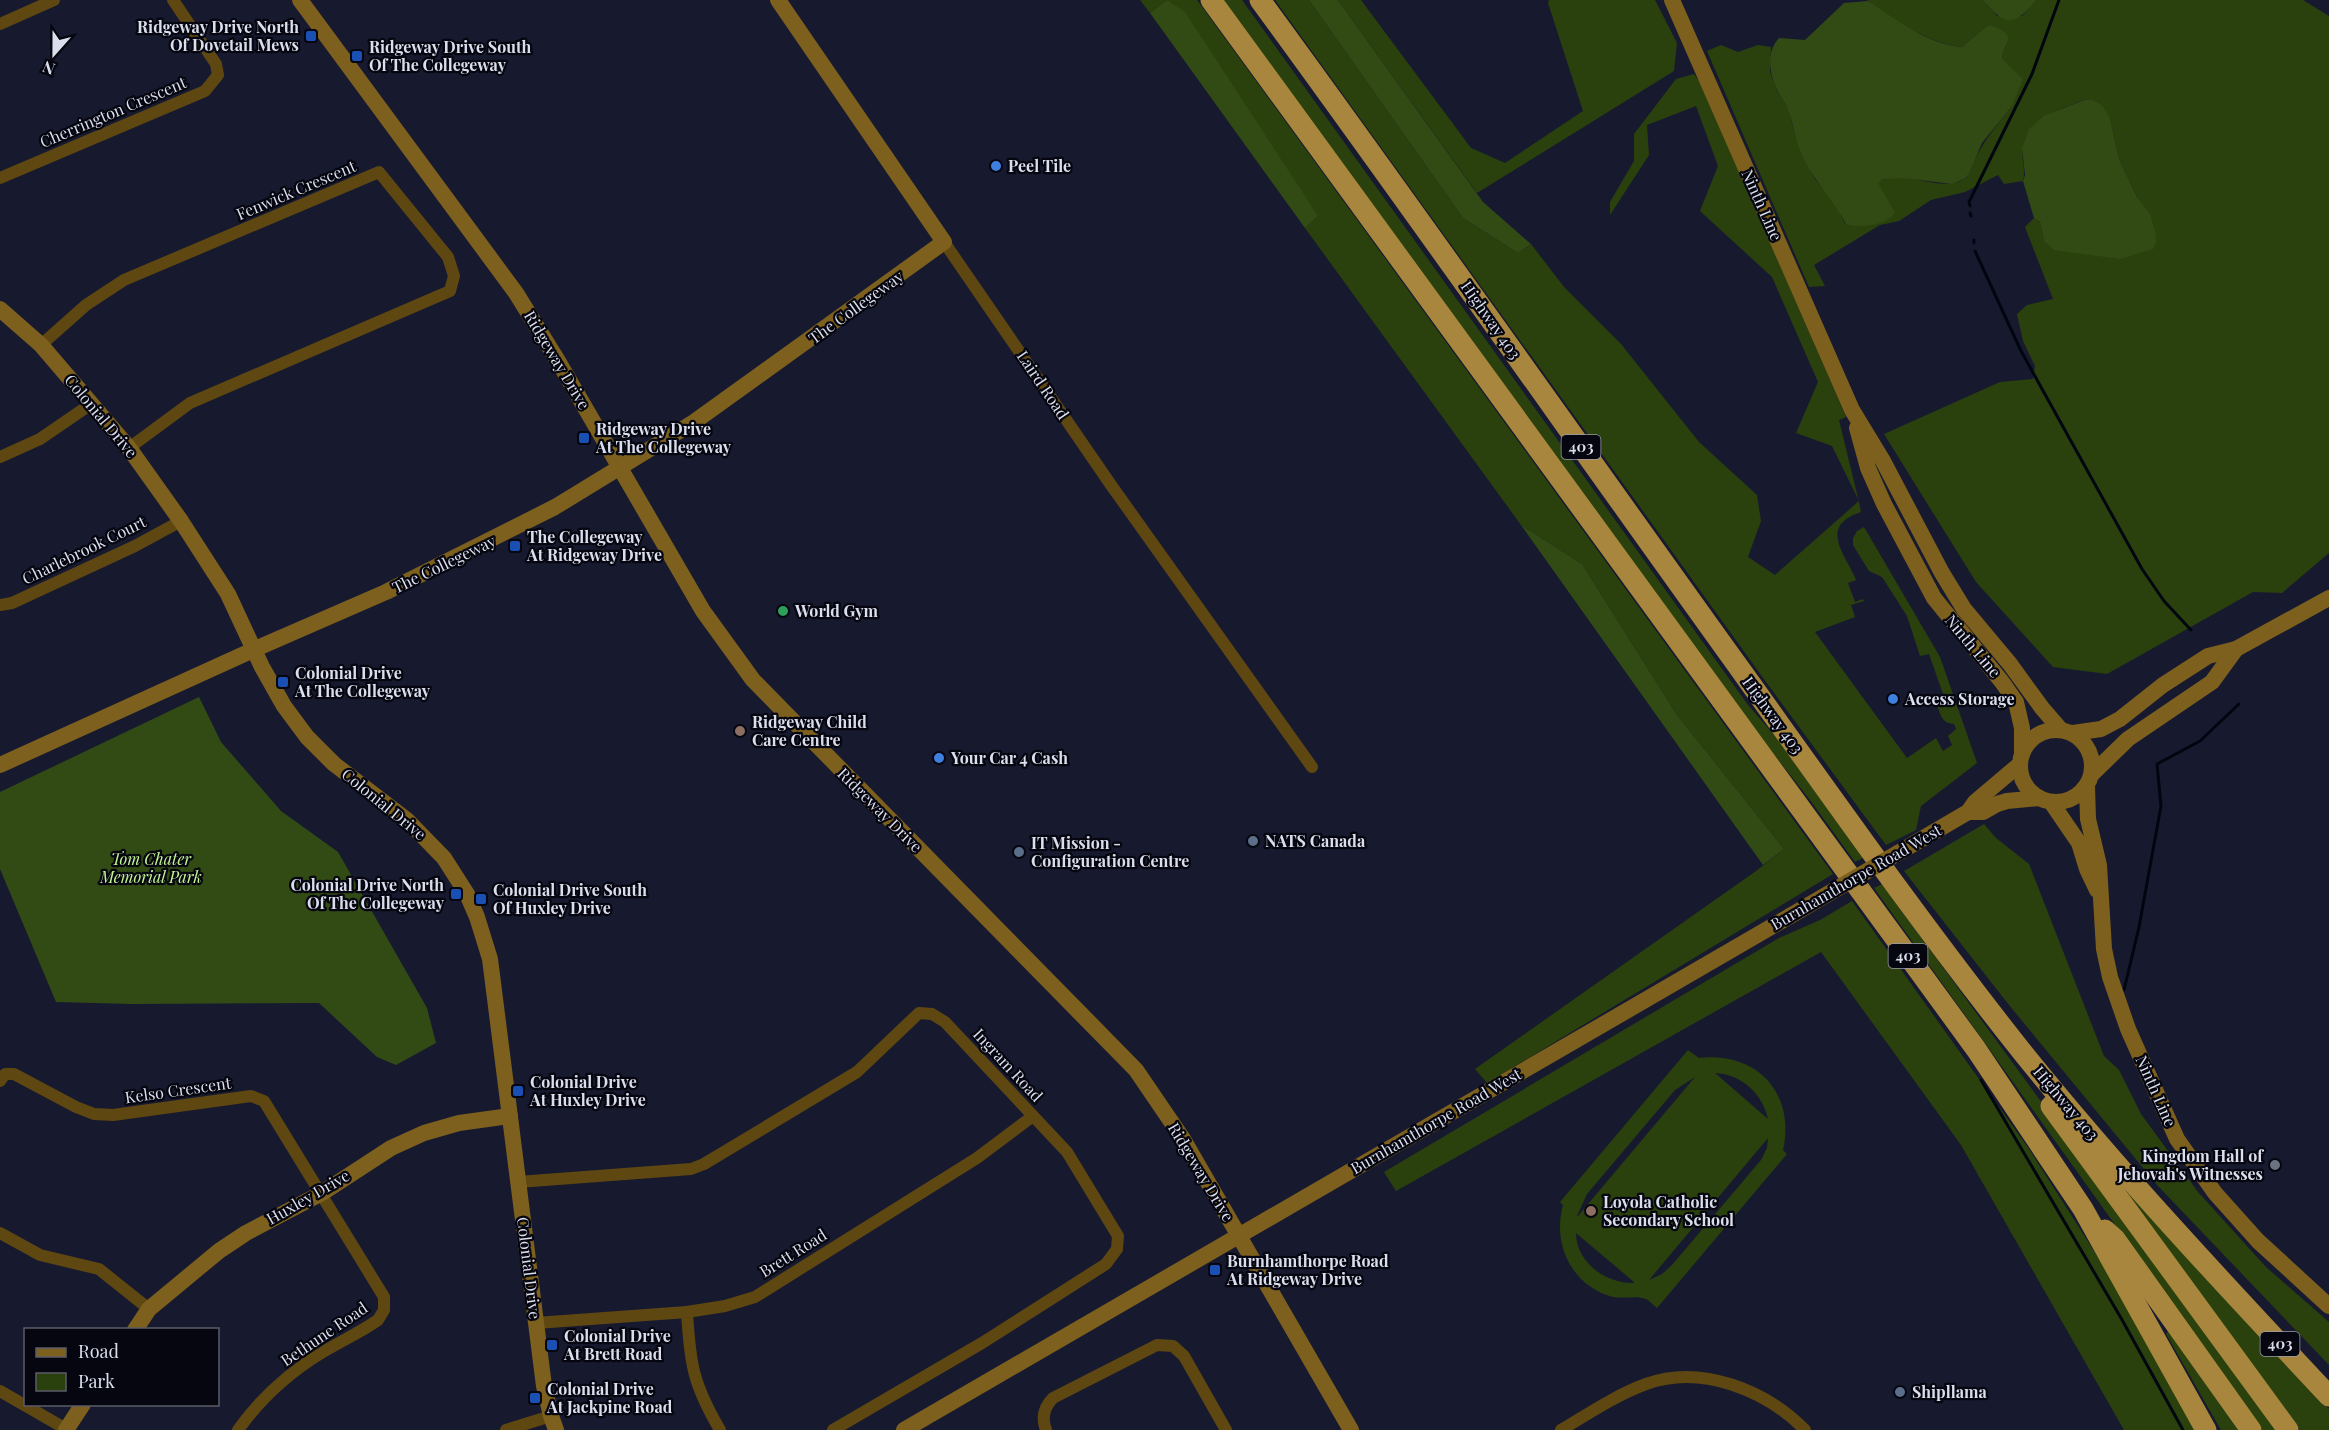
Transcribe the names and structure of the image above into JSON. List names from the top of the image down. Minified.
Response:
{"streets":{"highway":["Highway 403","403"],"street":["Cherrington Crescent","Fenwick Crescent","Ninth Line","The Collegeway","Ridgeway Drive","Laird Road","Colonial Drive","Charlebrook Court","Burnhamthorpe Road West","Ingram Road","Kelso Crescent","Huxley Drive","Brett Road","Bethune Road"]},"crossings":[["Fenwick Crescent","Colonial Drive"],["Ninth Line","Burnhamthorpe Road West"],["The Collegeway","Ridgeway Drive"],["The Collegeway","Laird Road"],["The Collegeway","Colonial Drive"],["Ridgeway Drive","Burnhamthorpe Road West"],["Colonial Drive","Charlebrook Court"],["Colonial Drive","Ingram Road"],["Colonial Drive","Huxley Drive"],["Colonial Drive","Brett Road"],["Ingram Road","Brett Road"],["Kelso Crescent","Huxley Drive"],["Kelso Crescent","Bethune Road"],["Huxley Drive","Bethune Road"]],"parks":["Tom Chater Memorial Park"],"places":{"transit":["Ridgeway Drive North Of Dovetail Mews","Ridgeway Drive South Of The Collegeway","Ridgeway Drive At The Collegeway","The Collegeway At Ridgeway Drive","Colonial Drive At The Collegeway","Colonial Drive North Of The Collegeway","Colonial Drive South Of Huxley Drive","Colonial Drive At Huxley Drive","Burnhamthorpe Road At Ridgeway Drive","Colonial Drive At Brett Road","Colonial Drive At Jackpine Road"],"other":["Peel Tile","World Gym","Access Storage","Ridgeway Child Care Centre","Your Car 4 Cash","NATS Canada","IT Mission - Configuration Centre","Kingdom Hall of Jehovah's Witnesses","Loyola Catholic Secondary School","Shipllama"]},"legend":["Road","Park"],"north":"bottom"}
